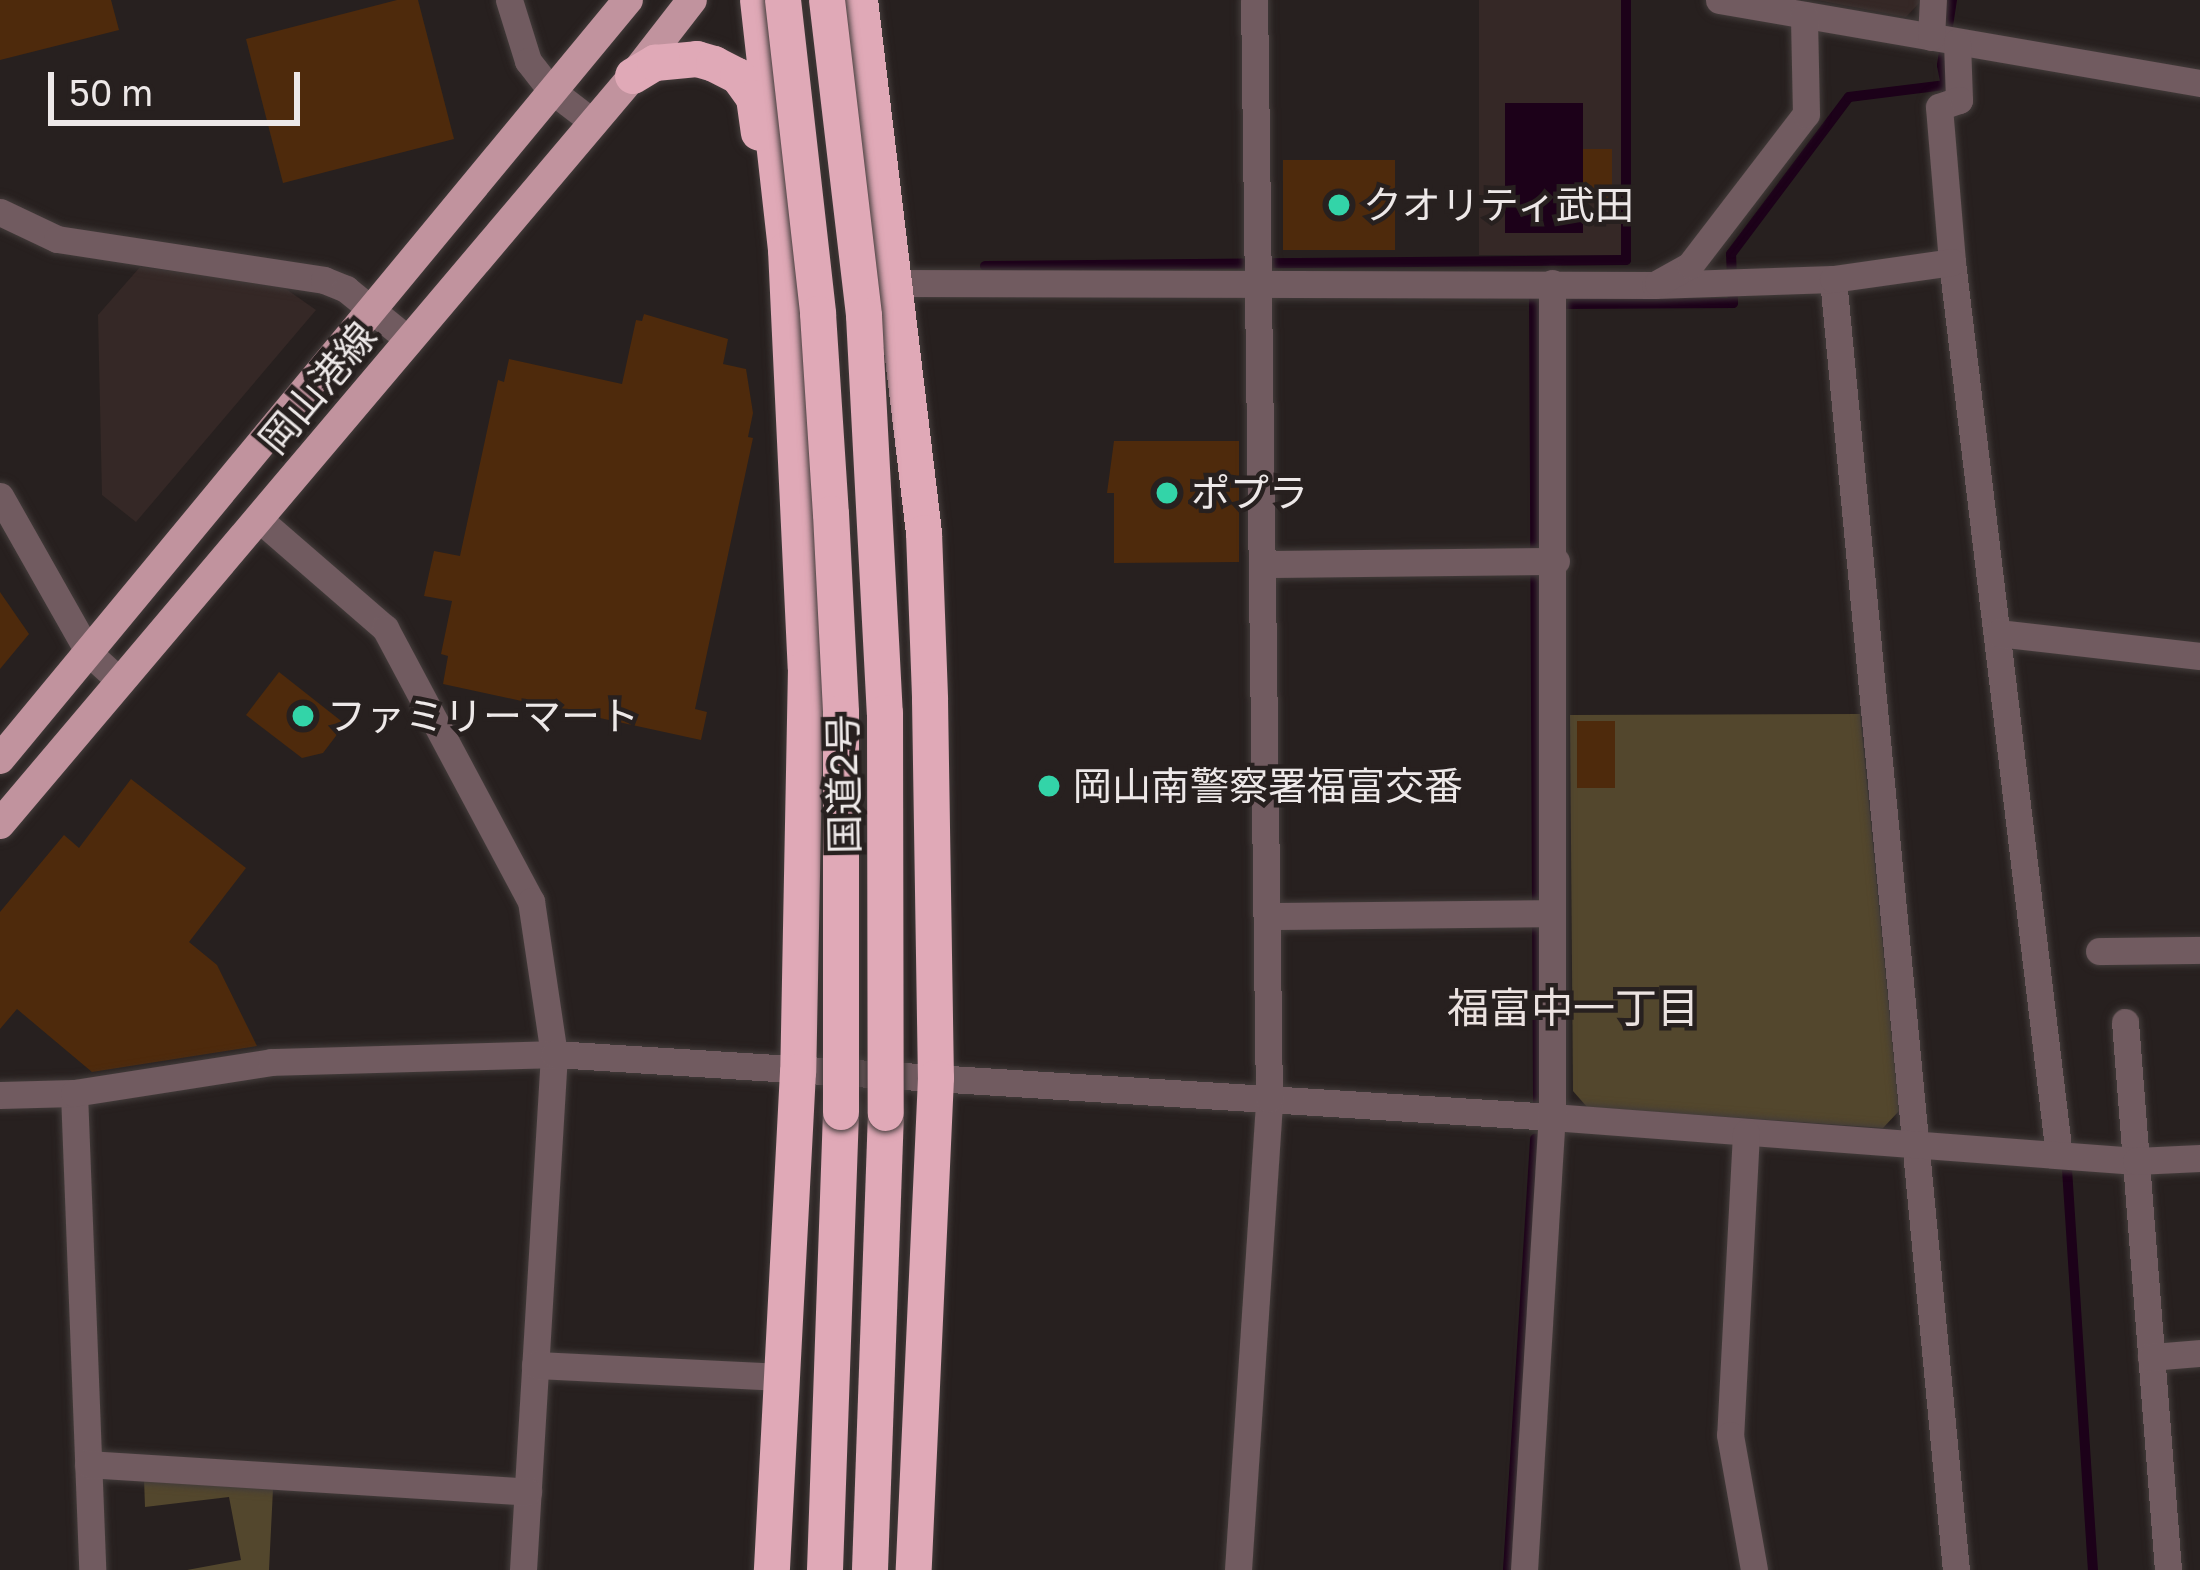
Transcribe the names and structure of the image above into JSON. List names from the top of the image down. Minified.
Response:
{"streets":{"highway":["国道2号"],"main road":["岡山港線"]},"districts":["福富中一丁目"],"places":["クオリティ武田","ポプラ","ファミリーマート","岡山南警察署福富交番"],"scale_bar":"50 m"}
